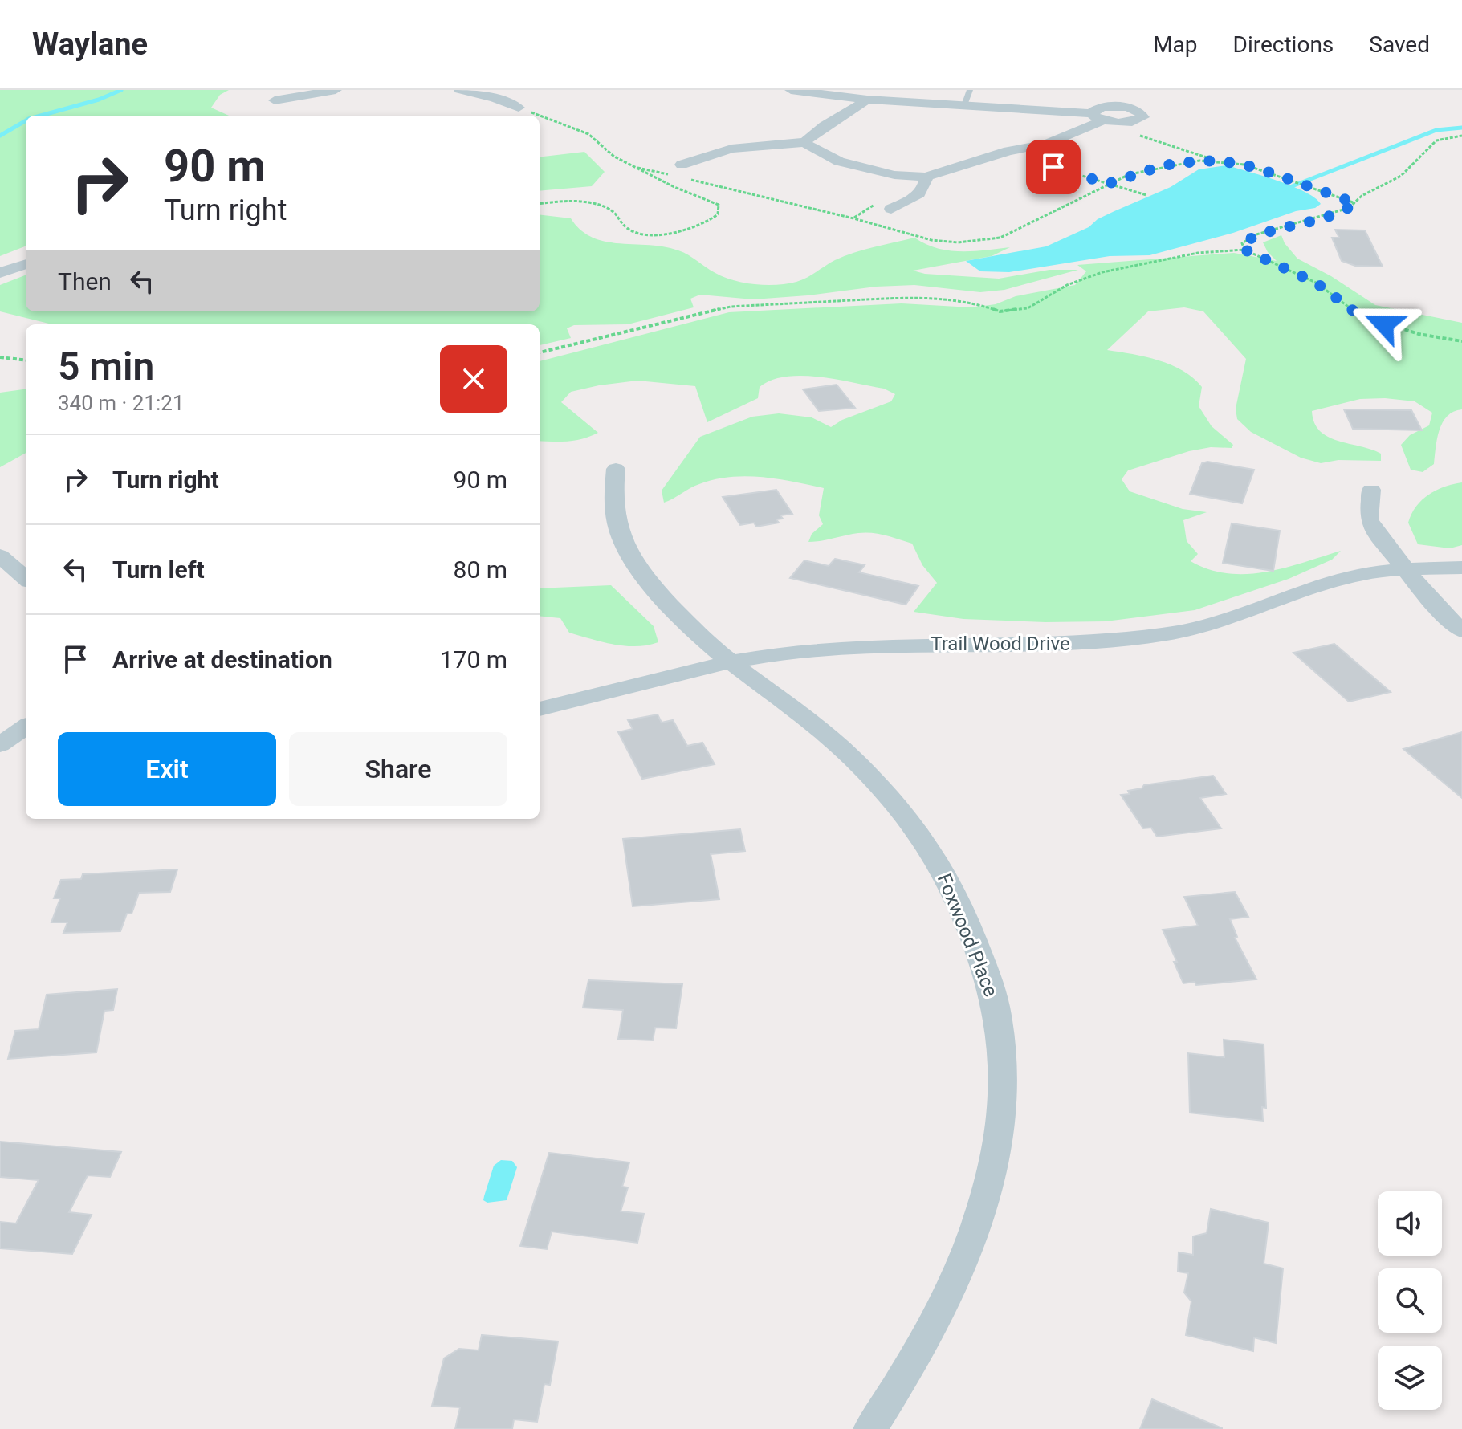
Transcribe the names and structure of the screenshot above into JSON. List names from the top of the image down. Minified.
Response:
{"streets":{"street":["Trail Wood Drive","Foxwood Place"]},"crossings":[["Trail Wood Drive","Foxwood Place"]],"page":{"header":"Waylane","nav":["Map","Directions","Saved"],"turn":["90 m","Turn right"],"then":"Then","heading":["5 min","340 m · 21:21"],"list":[{"name":"Turn right","value":"90 m"},{"name":"Turn left","value":"80 m"},{"name":"Arrive at destination","value":"170 m"}],"buttons":["Exit","Share"]}}
